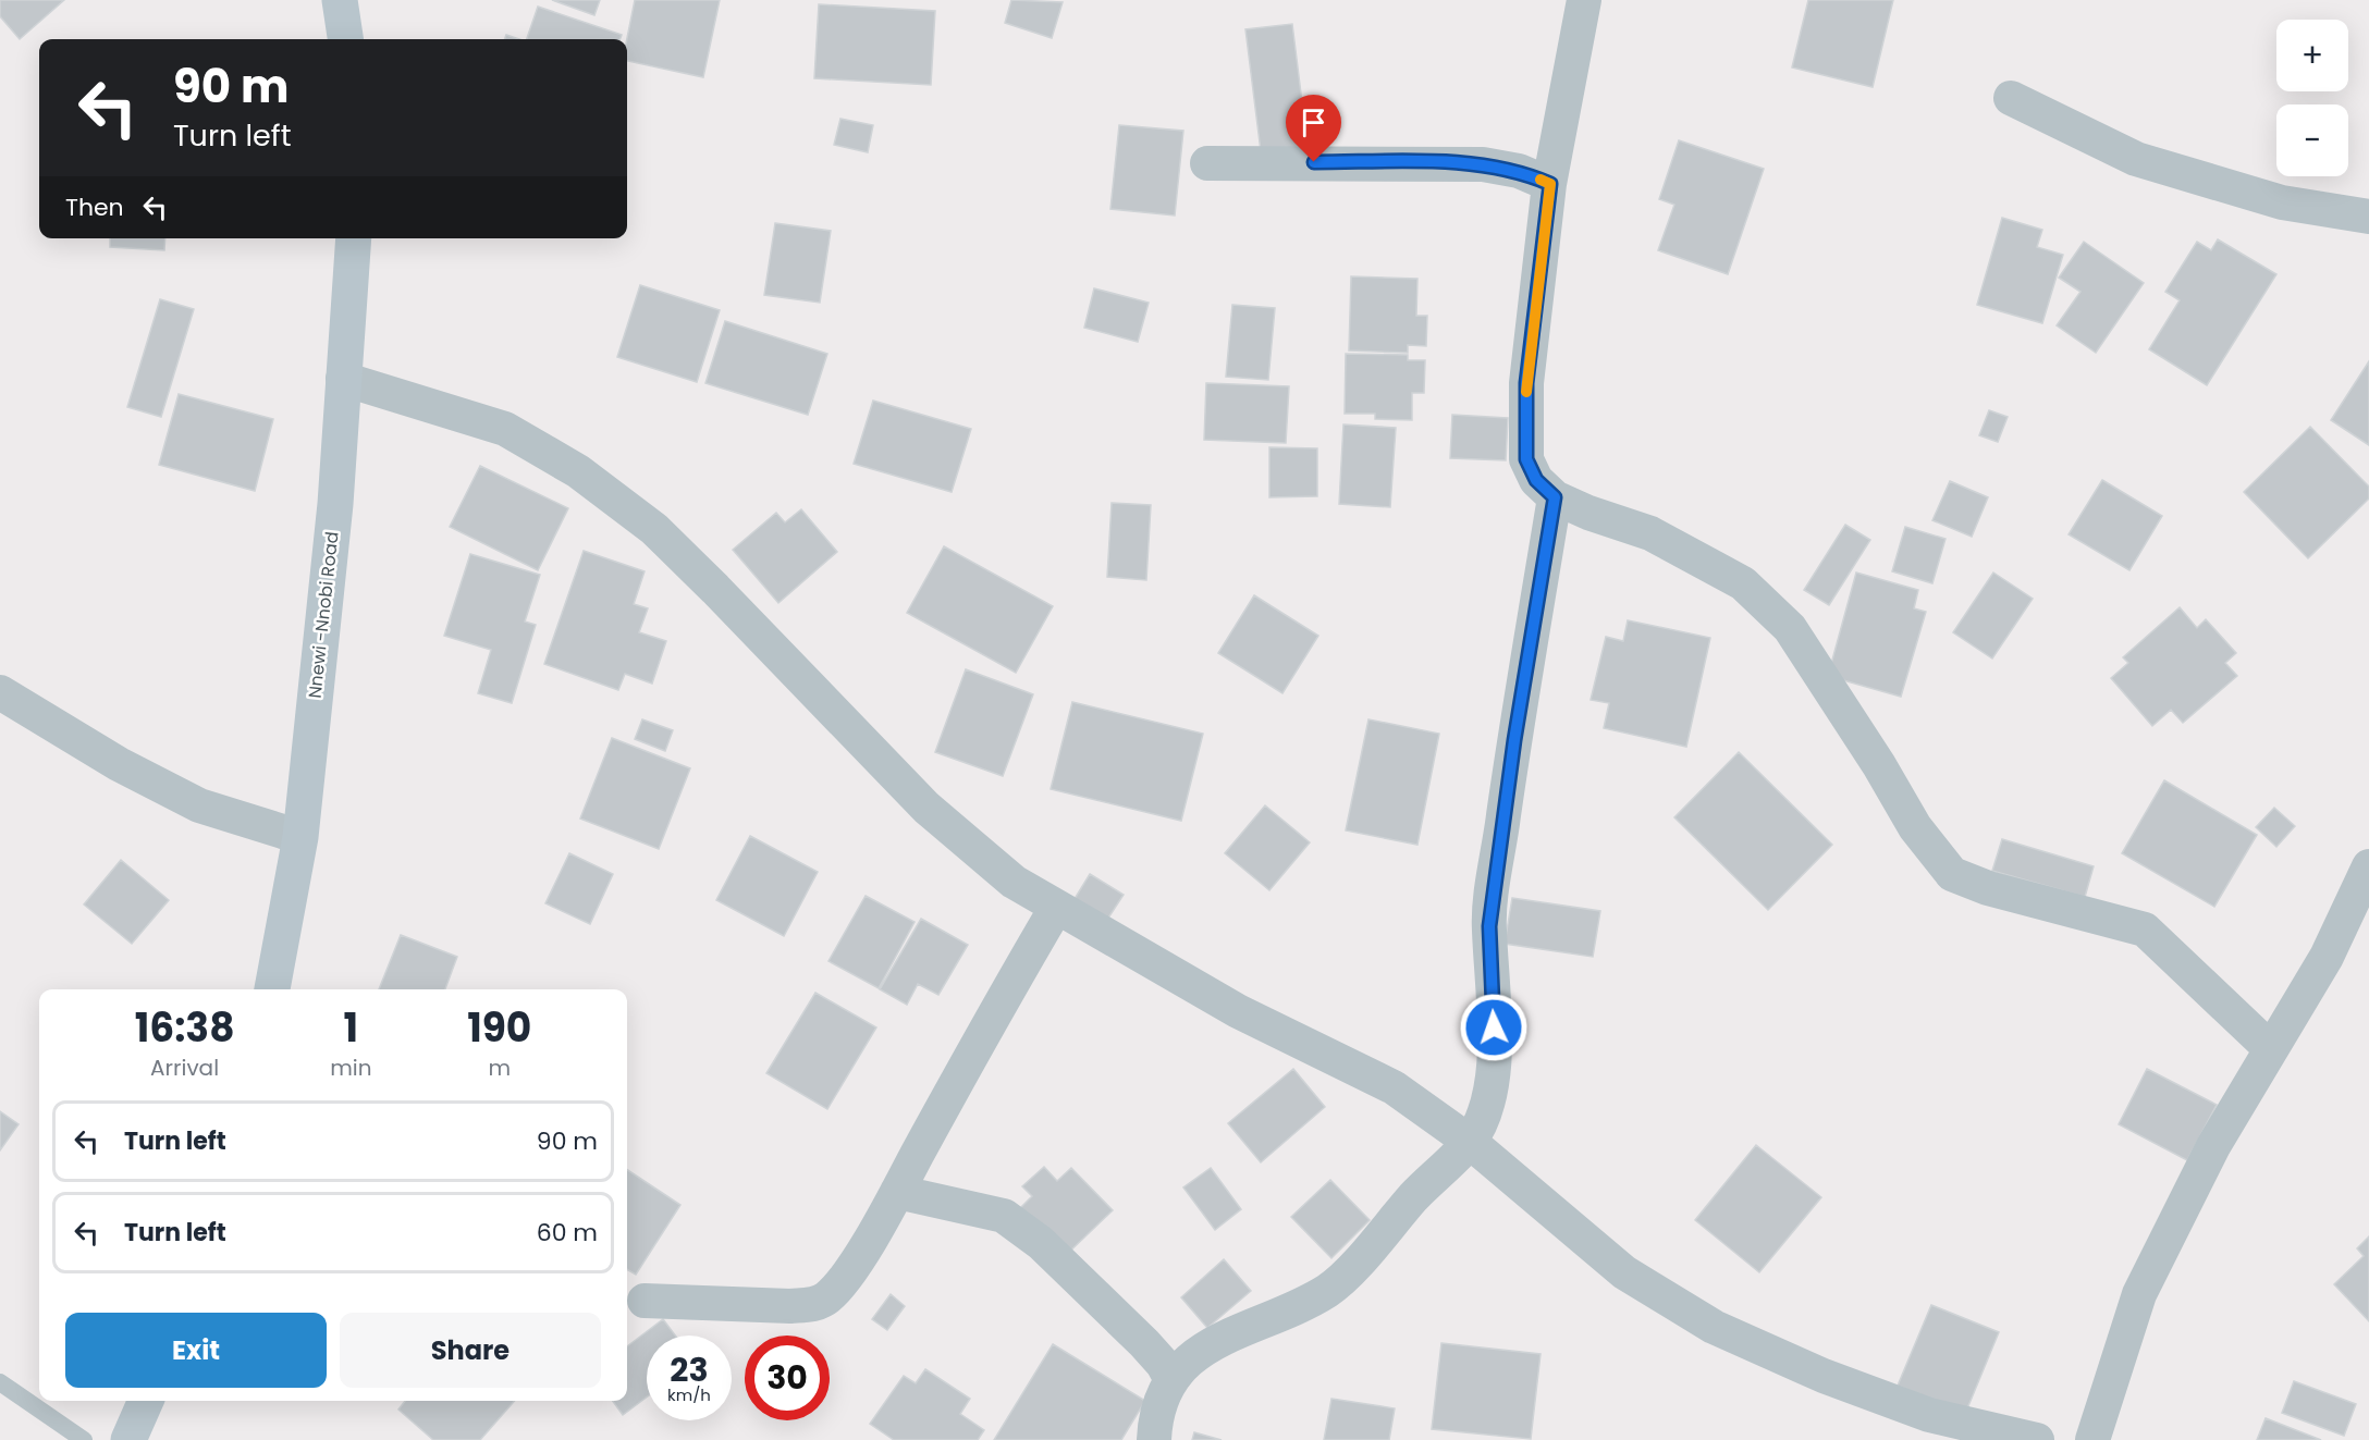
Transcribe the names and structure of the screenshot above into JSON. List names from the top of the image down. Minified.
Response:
{"streets":{"main road":["Nnewi -Nnobi Road"]},"page":{"map_buttons":["+","−"],"turn":["90 m","Turn left"],"then":"Then","eta":["16:38","Arrival","1","min","190","m"],"list":[{"name":"Turn left","value":"90 m"},{"name":"Turn left","value":"60 m"}],"buttons":["Exit","Share"],"speed":"23 km/h","limit":"30"}}
